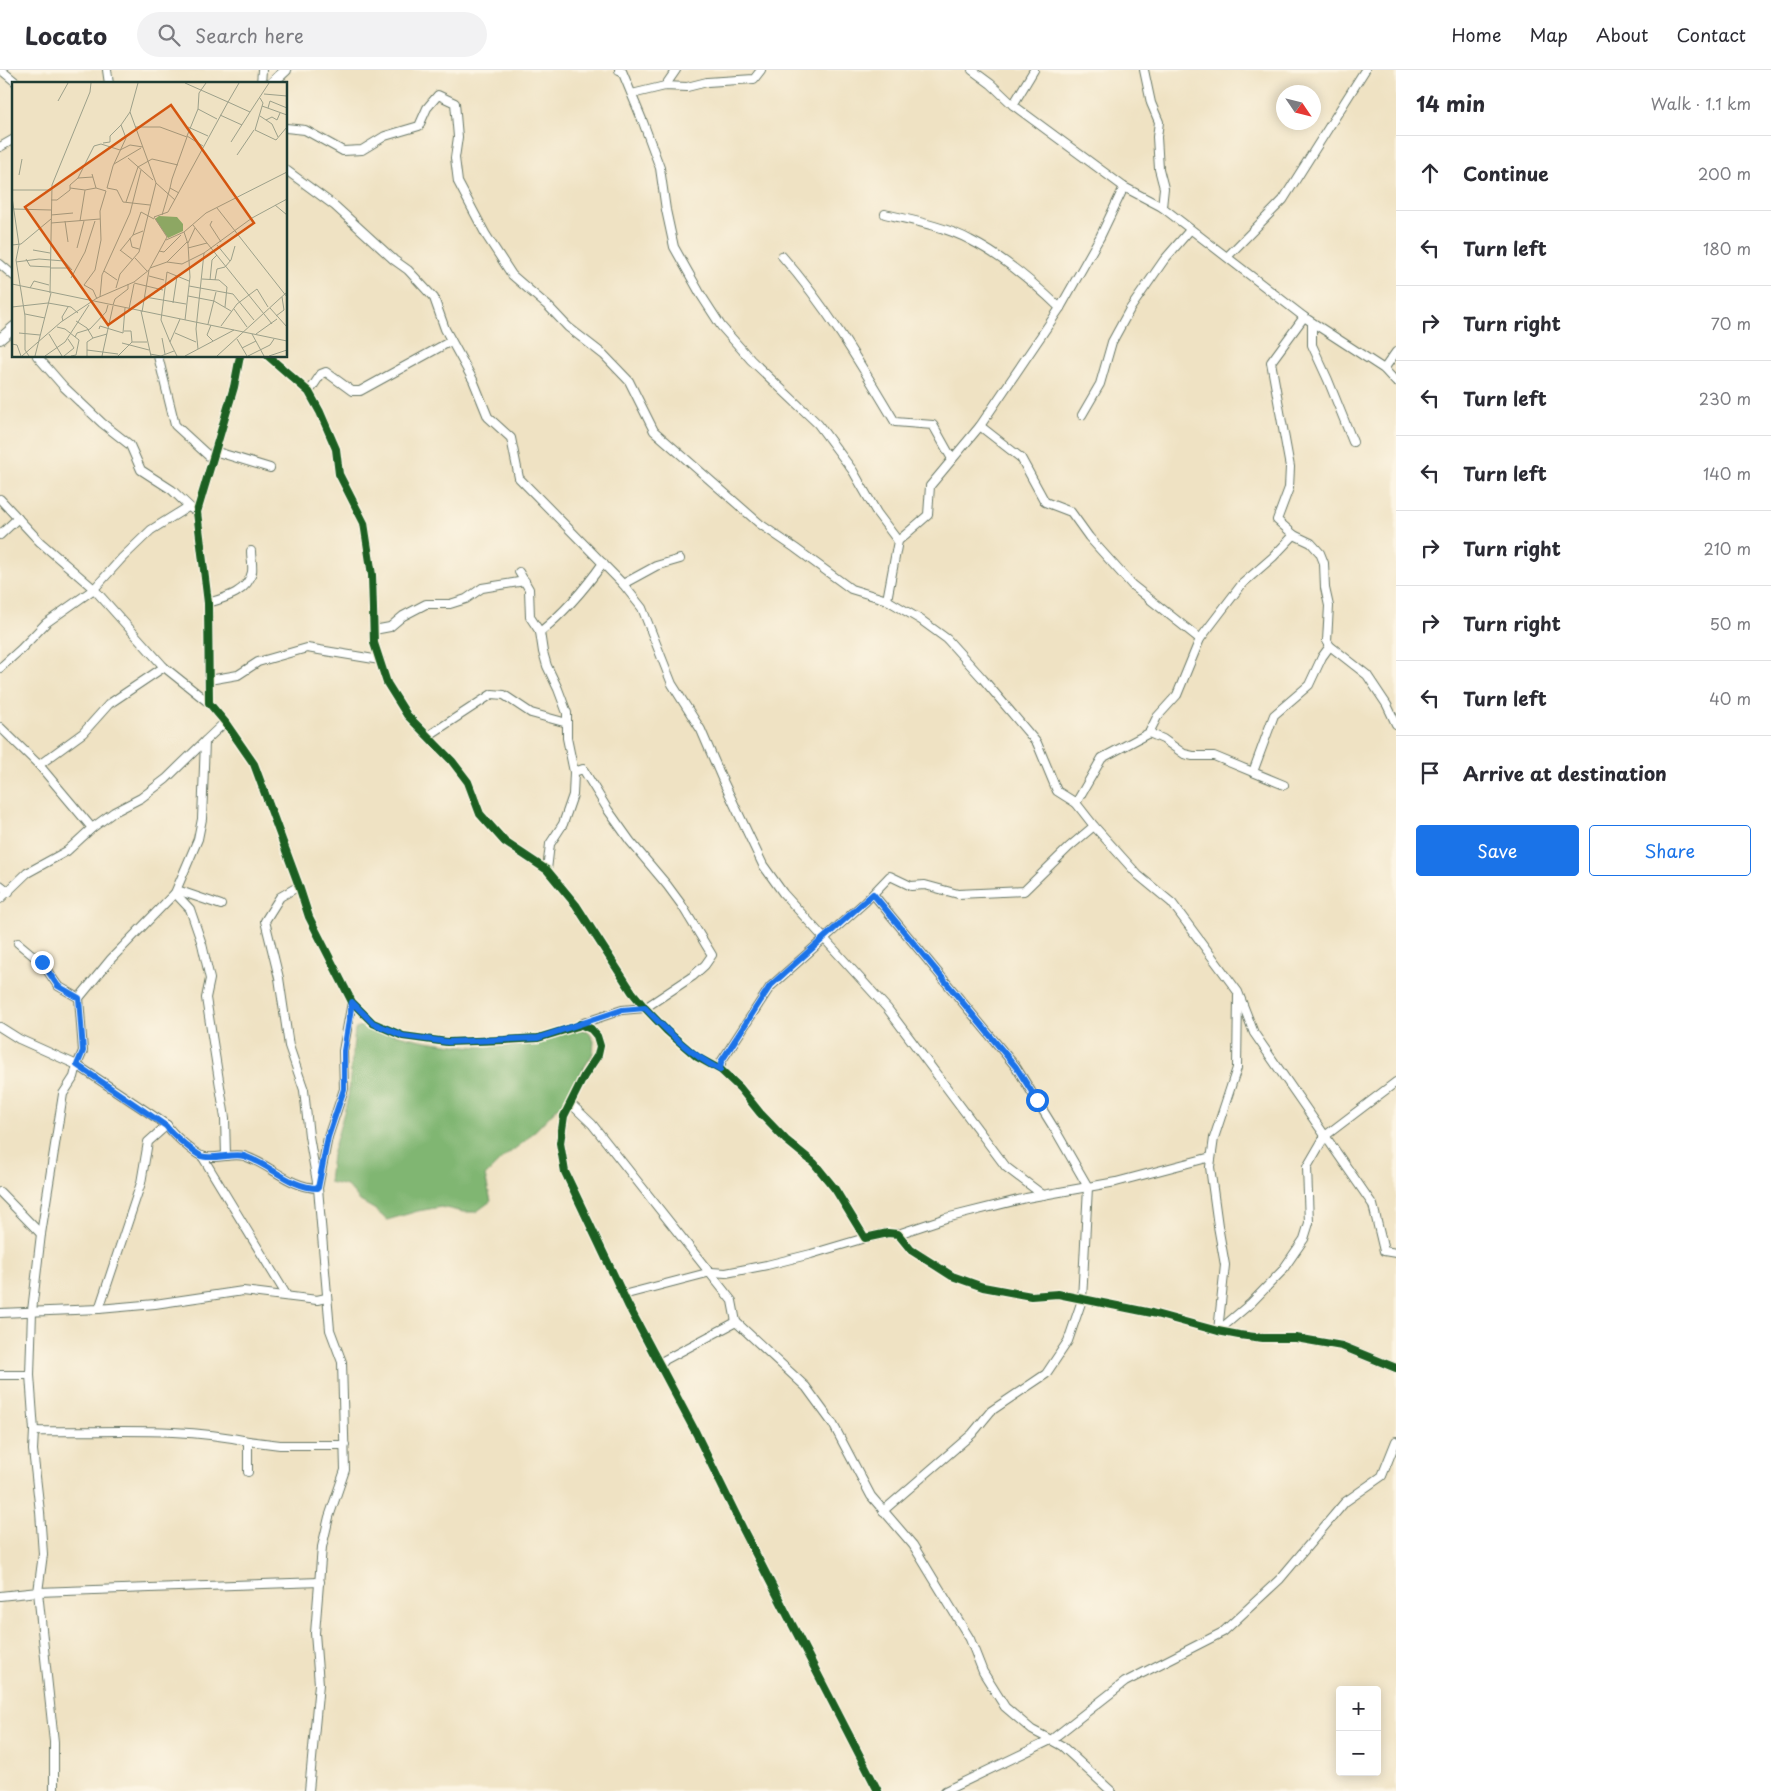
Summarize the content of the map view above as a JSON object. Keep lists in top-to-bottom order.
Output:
{
  "north": "bottom right",
  "page": {
    "header": "Locato",
    "search": "Search here",
    "nav": [
      "Home",
      "Map",
      "About",
      "Contact"
    ],
    "heading": ["14 min", "Walk · 1.1 km"],
    "list": [
      ["Continue", "200 m"],
      ["Turn left", "180 m"],
      ["Turn right", "70 m"],
      ["Turn left", "230 m"],
      ["Turn left", "140 m"],
      ["Turn right", "210 m"],
      ["Turn right", "50 m"],
      ["Turn left", "40 m"],
      "Arrive at destination"
    ],
    "buttons": ["Save", "Share"],
    "map_buttons": ["+", "−"]
  }
}
